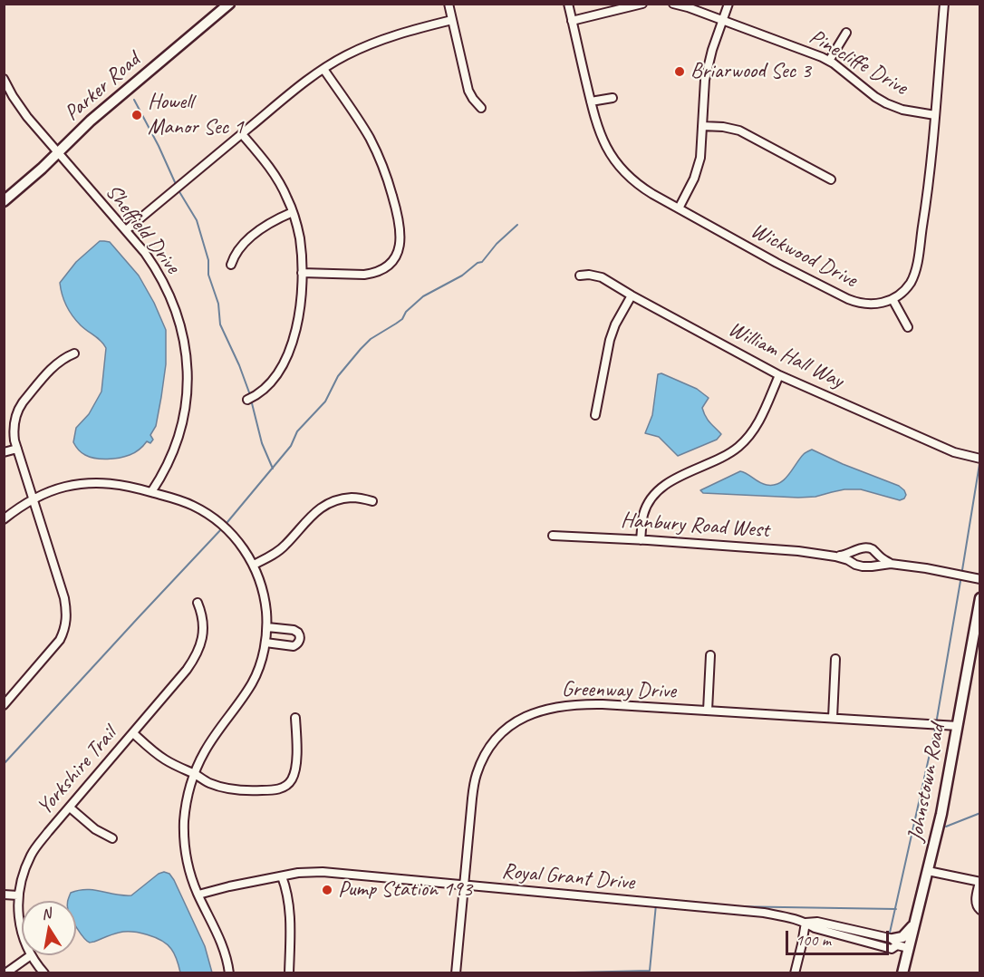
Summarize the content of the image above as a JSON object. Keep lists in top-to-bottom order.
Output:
{
  "streets": {
    "main road": ["Parker Road", "Johnstown Road"],
    "street": [
      "Pinecliffe Drive",
      "Sheffield Drive",
      "Wickwood Drive",
      "William Hall Way",
      "Hanbury Road West",
      "Greenway Drive",
      "Yorkshire Trail",
      "Royal Grant Drive"
    ]
  },
  "crossings": [
    ["Parker Road", "Sheffield Drive"],
    ["Greenway Drive", "Johnstown Road"],
    ["Greenway Drive", "Royal Grant Drive"],
    ["Johnstown Road", "Royal Grant Drive"]
  ],
  "places": ["Briarwood Sec 3", "Howell Manor Sec 1", "Pump Station 193"],
  "scale_bar": "100 m",
  "north": "top"
}
